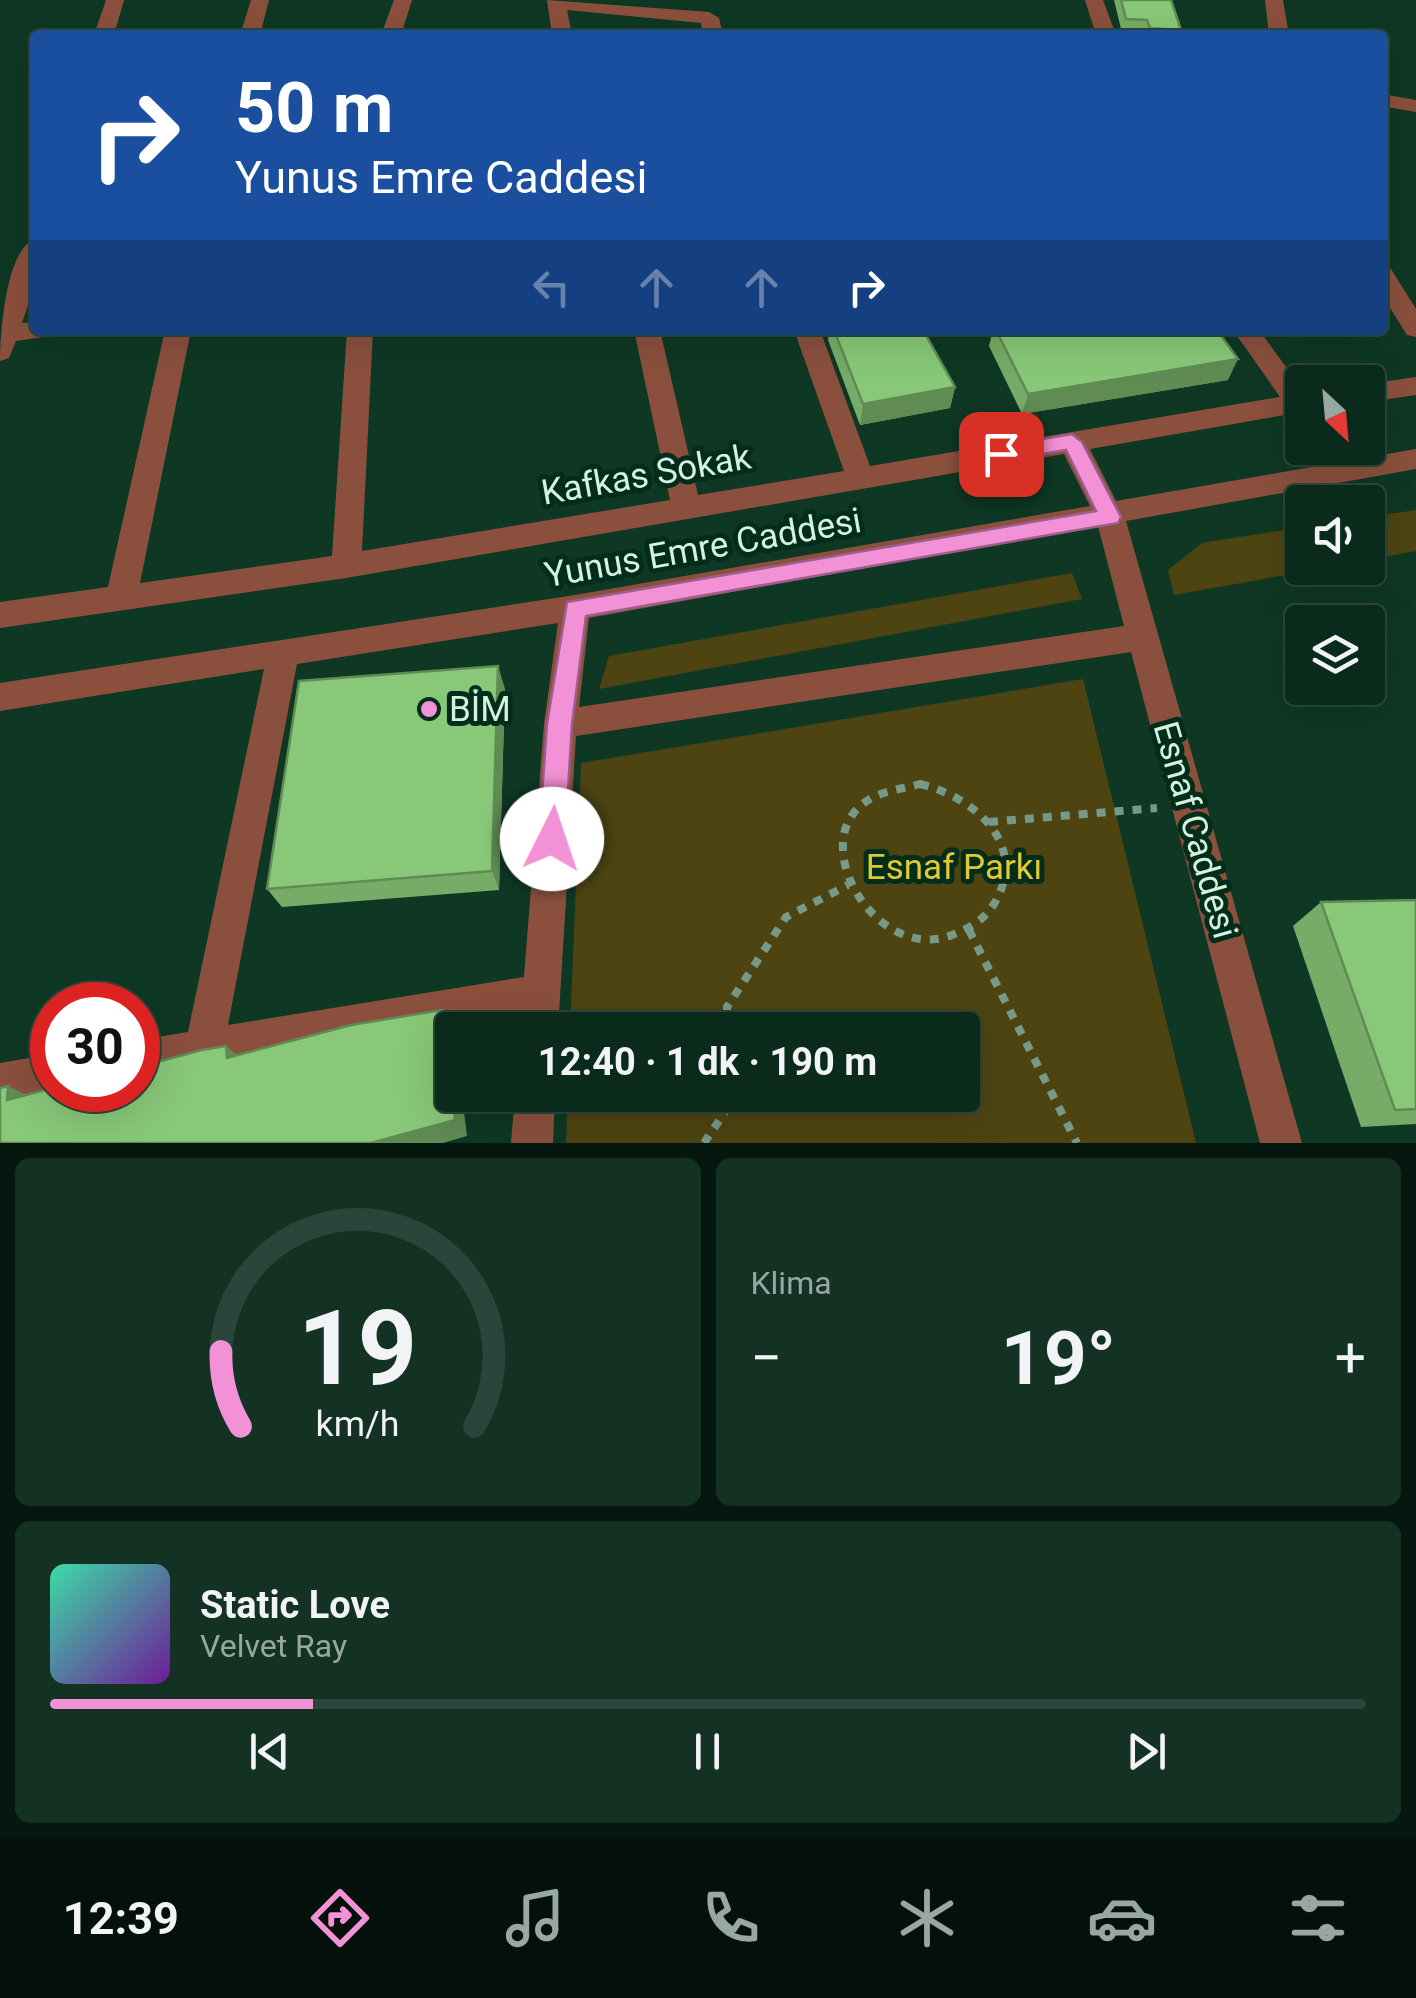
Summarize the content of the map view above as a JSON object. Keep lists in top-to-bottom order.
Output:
{
  "streets": {
    "street": ["Kafkas Sokak", "Yunus Emre Caddesi", "Esnaf Caddesi"]
  },
  "crossings": [
    ["Kafkas Sokak", "Esnaf Caddesi"],
    ["Yunus Emre Caddesi", "Esnaf Caddesi"]
  ],
  "parks": ["Esnaf Parkı"],
  "places": ["BİM"],
  "north": "bottom right",
  "page": {
    "turn": ["50 m", "Yunus Emre Caddesi"],
    "limit": "30",
    "trip": "12:40 · 1 dk · 190 m",
    "tile": "Klima",
    "heat": ["−", "19°", "+"],
    "song": ["Static Love", "Velvet Ray"],
    "tabs": "12:39",
    "gauge": ["19", "km/h"]
  }
}
